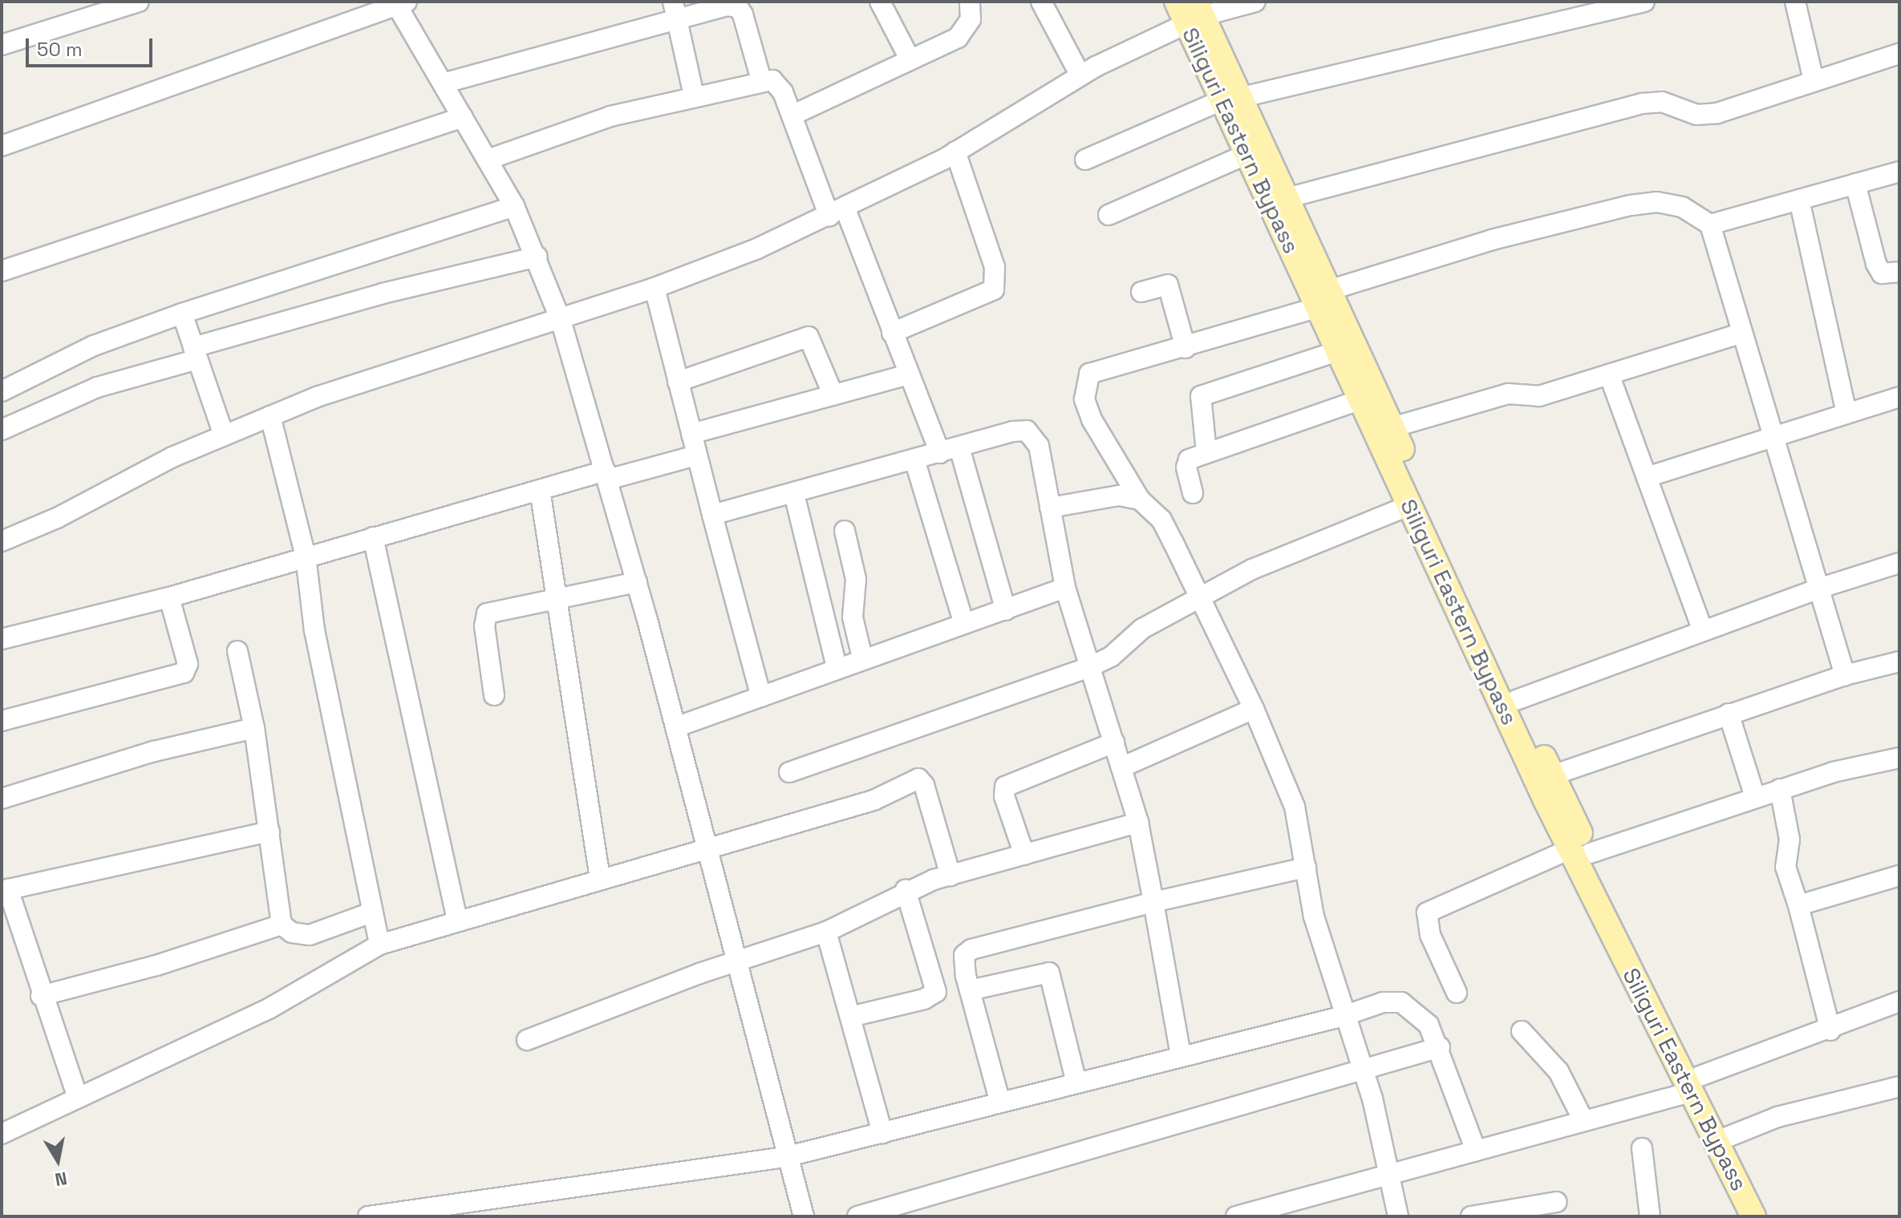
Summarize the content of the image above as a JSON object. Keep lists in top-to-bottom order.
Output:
{
  "streets": {
    "main road": ["Siliguri Eastern Bypass"]
  },
  "scale_bar": "50 m",
  "north": "bottom"
}
